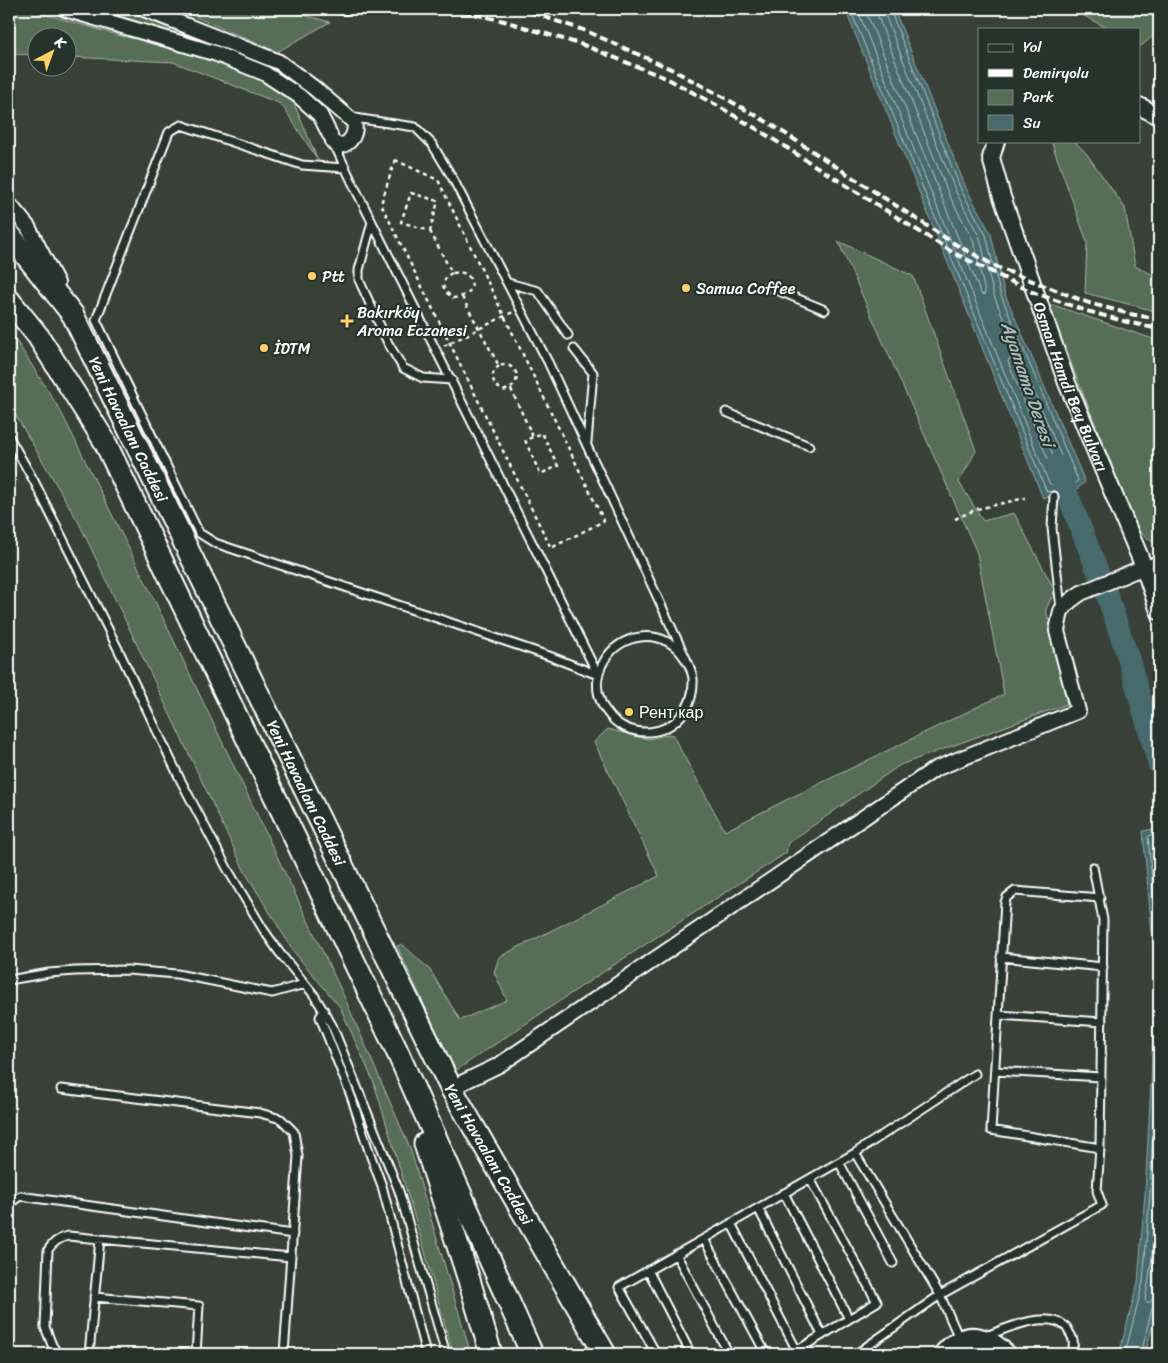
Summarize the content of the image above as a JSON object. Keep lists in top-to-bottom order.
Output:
{
  "streets": {
    "main road": ["Yeni Havaalanı Caddesi"],
    "street": ["Osman Hamdi Bey Bulvarı"]
  },
  "water": ["Ayamama Deresi"],
  "places": {
    "other": [
      "Ptt",
      "Samua Coffee",
      "İDTM",
      "Рент кар"
    ],
    "health": ["Bakırköy Aroma Eczanesi"]
  },
  "legend": [
    "Yol",
    "Demiryolu",
    "Park",
    "Su"
  ],
  "north": "top right"
}
